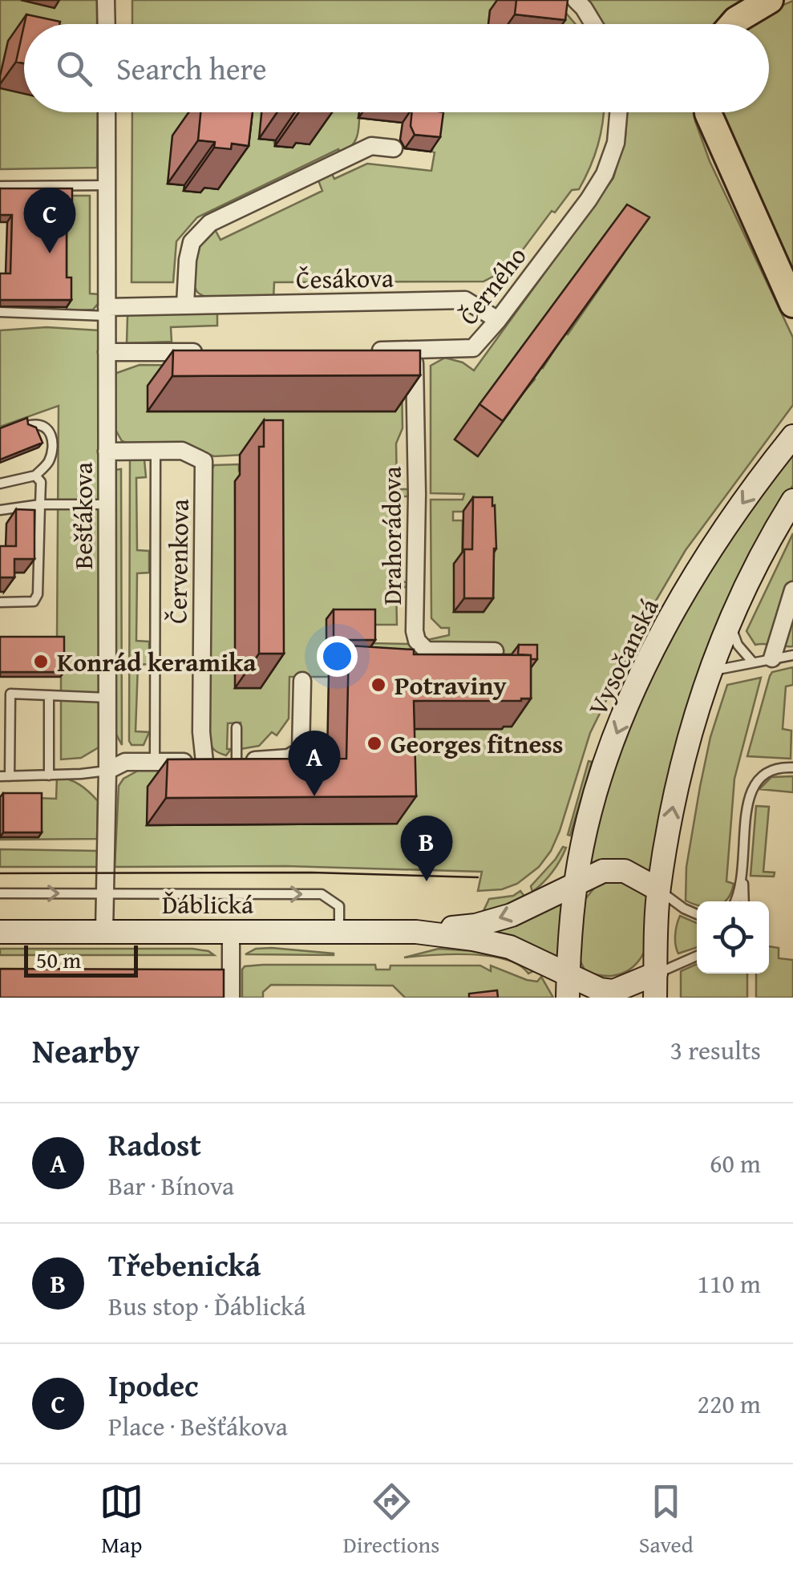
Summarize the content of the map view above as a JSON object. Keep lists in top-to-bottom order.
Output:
{
  "streets": {
    "main road": ["Vysočanská", "Ďáblická"],
    "street": [
      "Česákova",
      "Černého",
      "Bešťákova",
      "Drahorádova",
      "Červenkova"
    ]
  },
  "crossings": [
    ["Česákova", "Černého"],
    ["Česákova", "Bešťákova"],
    ["Černého", "Drahorádova"],
    ["Bešťákova", "Červenkova"],
    ["Bešťákova", "Ďáblická"]
  ],
  "places": ["Konrád keramika", "Potraviny", "Georges fitness"],
  "scale_bar": "50 m",
  "page": {
    "search": "Search here",
    "pins": ["C", "A", "B"],
    "scale": "50 m",
    "heading": ["Nearby", "3 results"],
    "list": [
      {
        "mark": "A",
        "name": "Radost",
        "note": "Bar · Bínova",
        "value": "60 m"
      },
      {
        "mark": "B",
        "name": "Třebenická",
        "note": "Bus stop · Ďáblická",
        "value": "110 m"
      },
      {
        "mark": "C",
        "name": "Ipodec",
        "note": "Place · Bešťákova",
        "value": "220 m"
      }
    ],
    "nav": ["Map", "Directions", "Saved"]
  }
}
